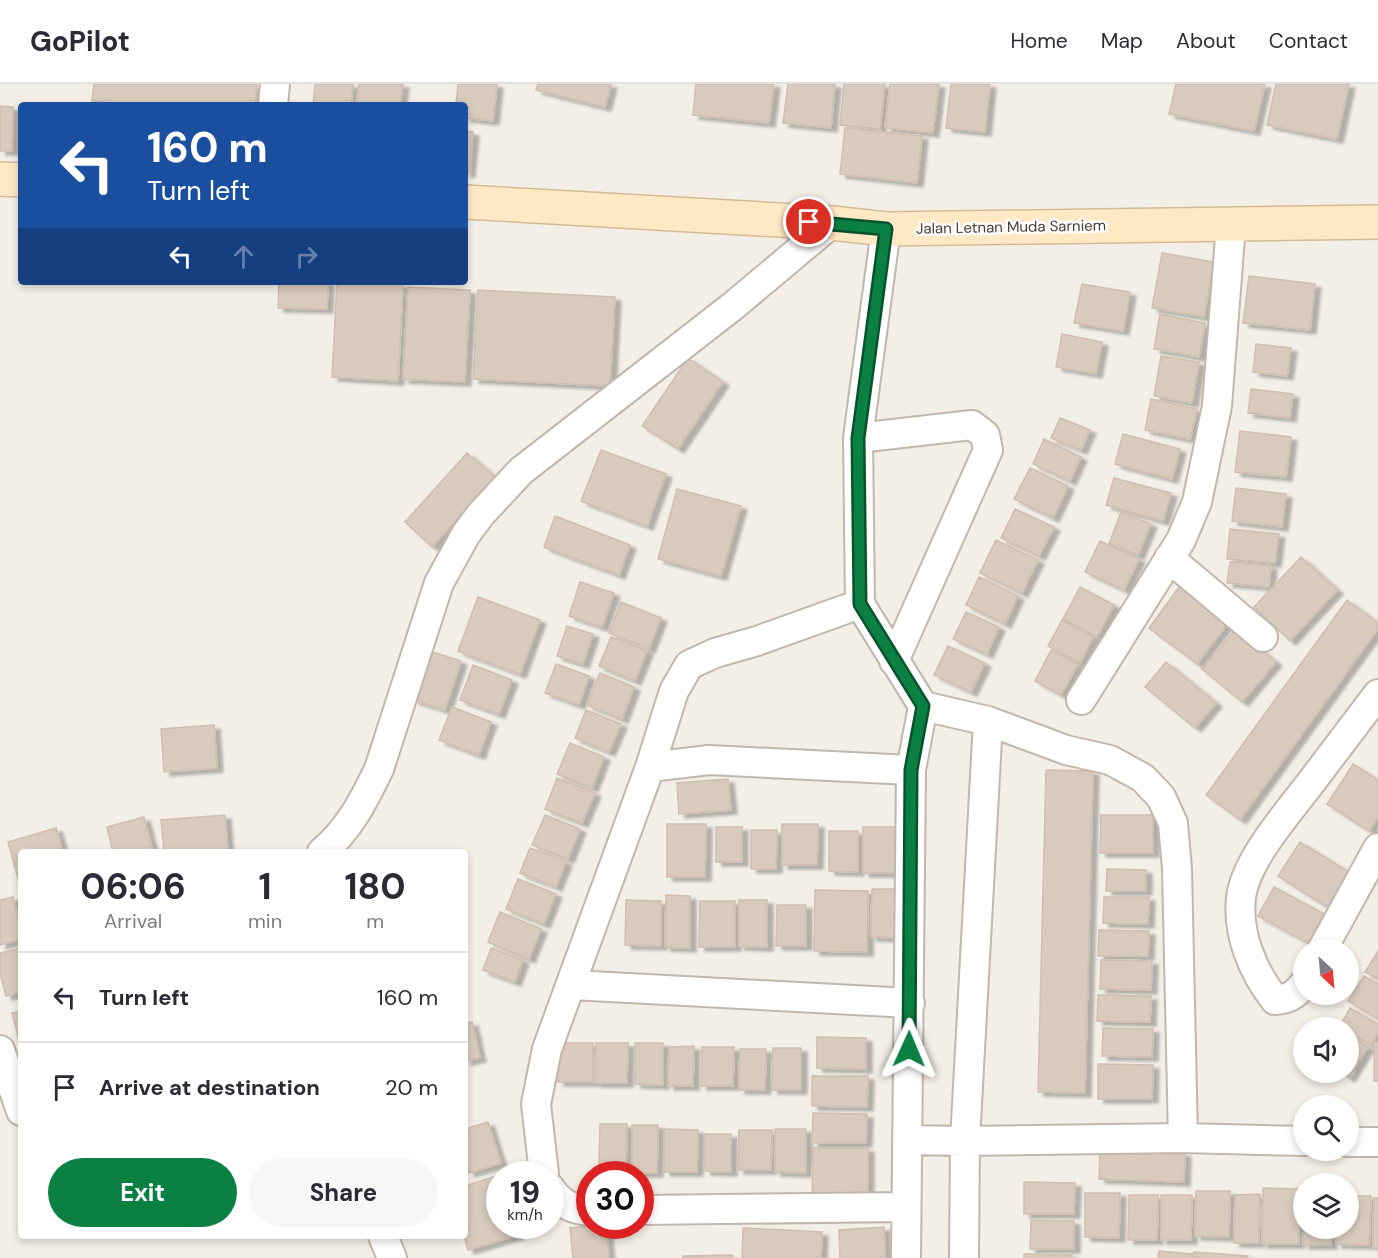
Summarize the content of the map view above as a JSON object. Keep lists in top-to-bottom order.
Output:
{
  "streets": {
    "main road": ["Jalan Letnan Muda Sarniem"]
  },
  "north": "bottom right",
  "page": {
    "header": "GoPilot",
    "nav": [
      "Home",
      "Map",
      "About",
      "Contact"
    ],
    "turn": ["160 m", "Turn left"],
    "eta": [
      "06:06",
      "Arrival",
      "1",
      "min",
      "180",
      "m"
    ],
    "list": [
      {
        "name": "Turn left",
        "value": "160 m"
      },
      {
        "name": "Arrive at destination",
        "value": "20 m"
      }
    ],
    "buttons": ["Exit", "Share"],
    "speed": "19 km/h",
    "limit": "30"
  }
}
